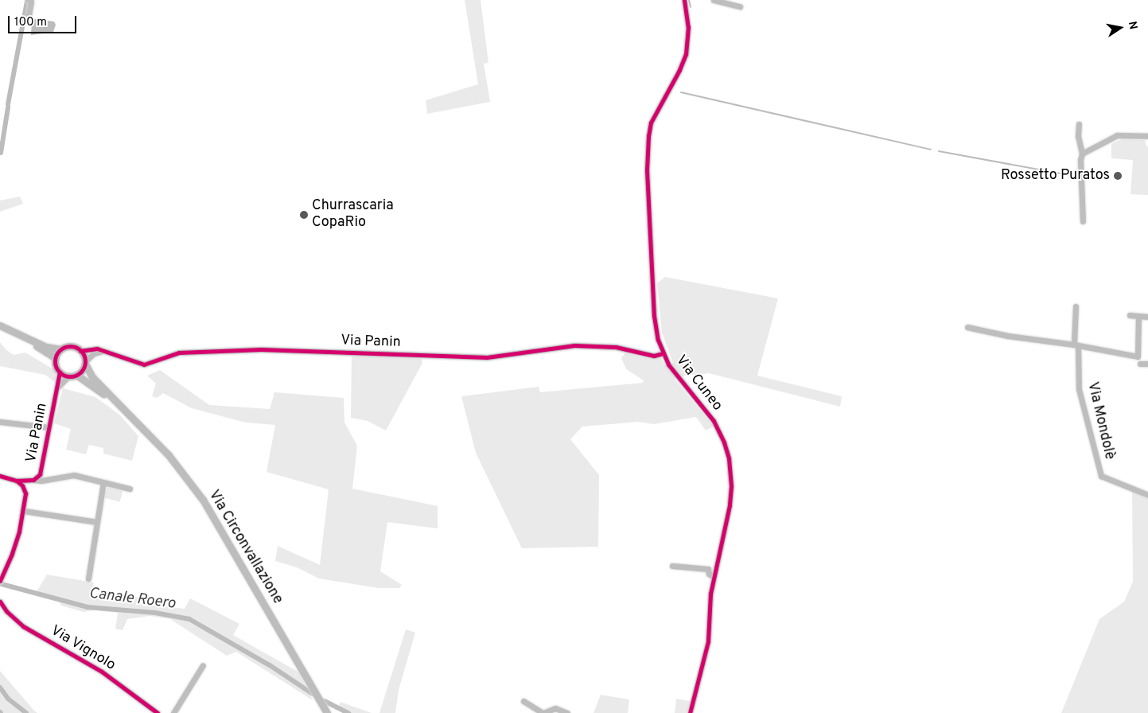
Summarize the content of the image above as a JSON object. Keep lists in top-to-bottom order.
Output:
{
  "streets": {
    "main road": ["Via Circonvallazione"],
    "street": [
      "Via Panin",
      "Via Cuneo",
      "Via Mondolè",
      "Via Vignolo"
    ]
  },
  "crossings": [
    ["Via Panin", "Via Cuneo"],
    ["Via Panin", "Via Circonvallazione"]
  ],
  "water": ["Canale Roero"],
  "places": ["Rossetto Puratos", "Churrascaria CopaRio"],
  "scale_bar": "100 m",
  "north": "right"
}
